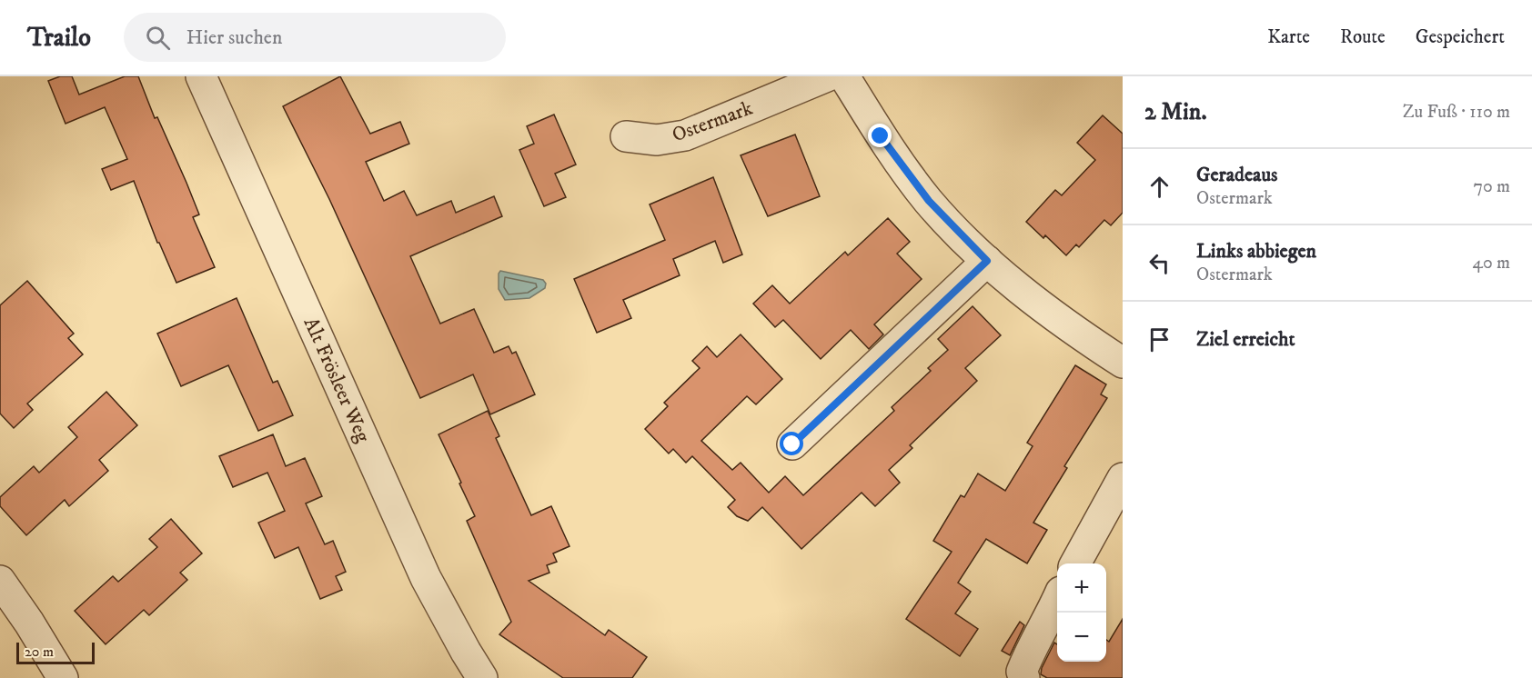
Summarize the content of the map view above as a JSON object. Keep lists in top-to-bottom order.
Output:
{
  "streets": {
    "street": ["Ostermark", "Alt Frösleer Weg"]
  },
  "scale_bar": "20 m",
  "page": {
    "header": "Trailo",
    "search": "Hier suchen",
    "nav": ["Karte", "Route", "Gespeichert"],
    "heading": ["2 Min.", "Zu Fuß · 110 m"],
    "list": [
      ["Geradeaus", "Ostermark", "70 m"],
      ["Links abbiegen", "Ostermark", "40 m"],
      "Ziel erreicht"
    ],
    "map_buttons": ["+", "−"],
    "scale": "20 m"
  }
}
